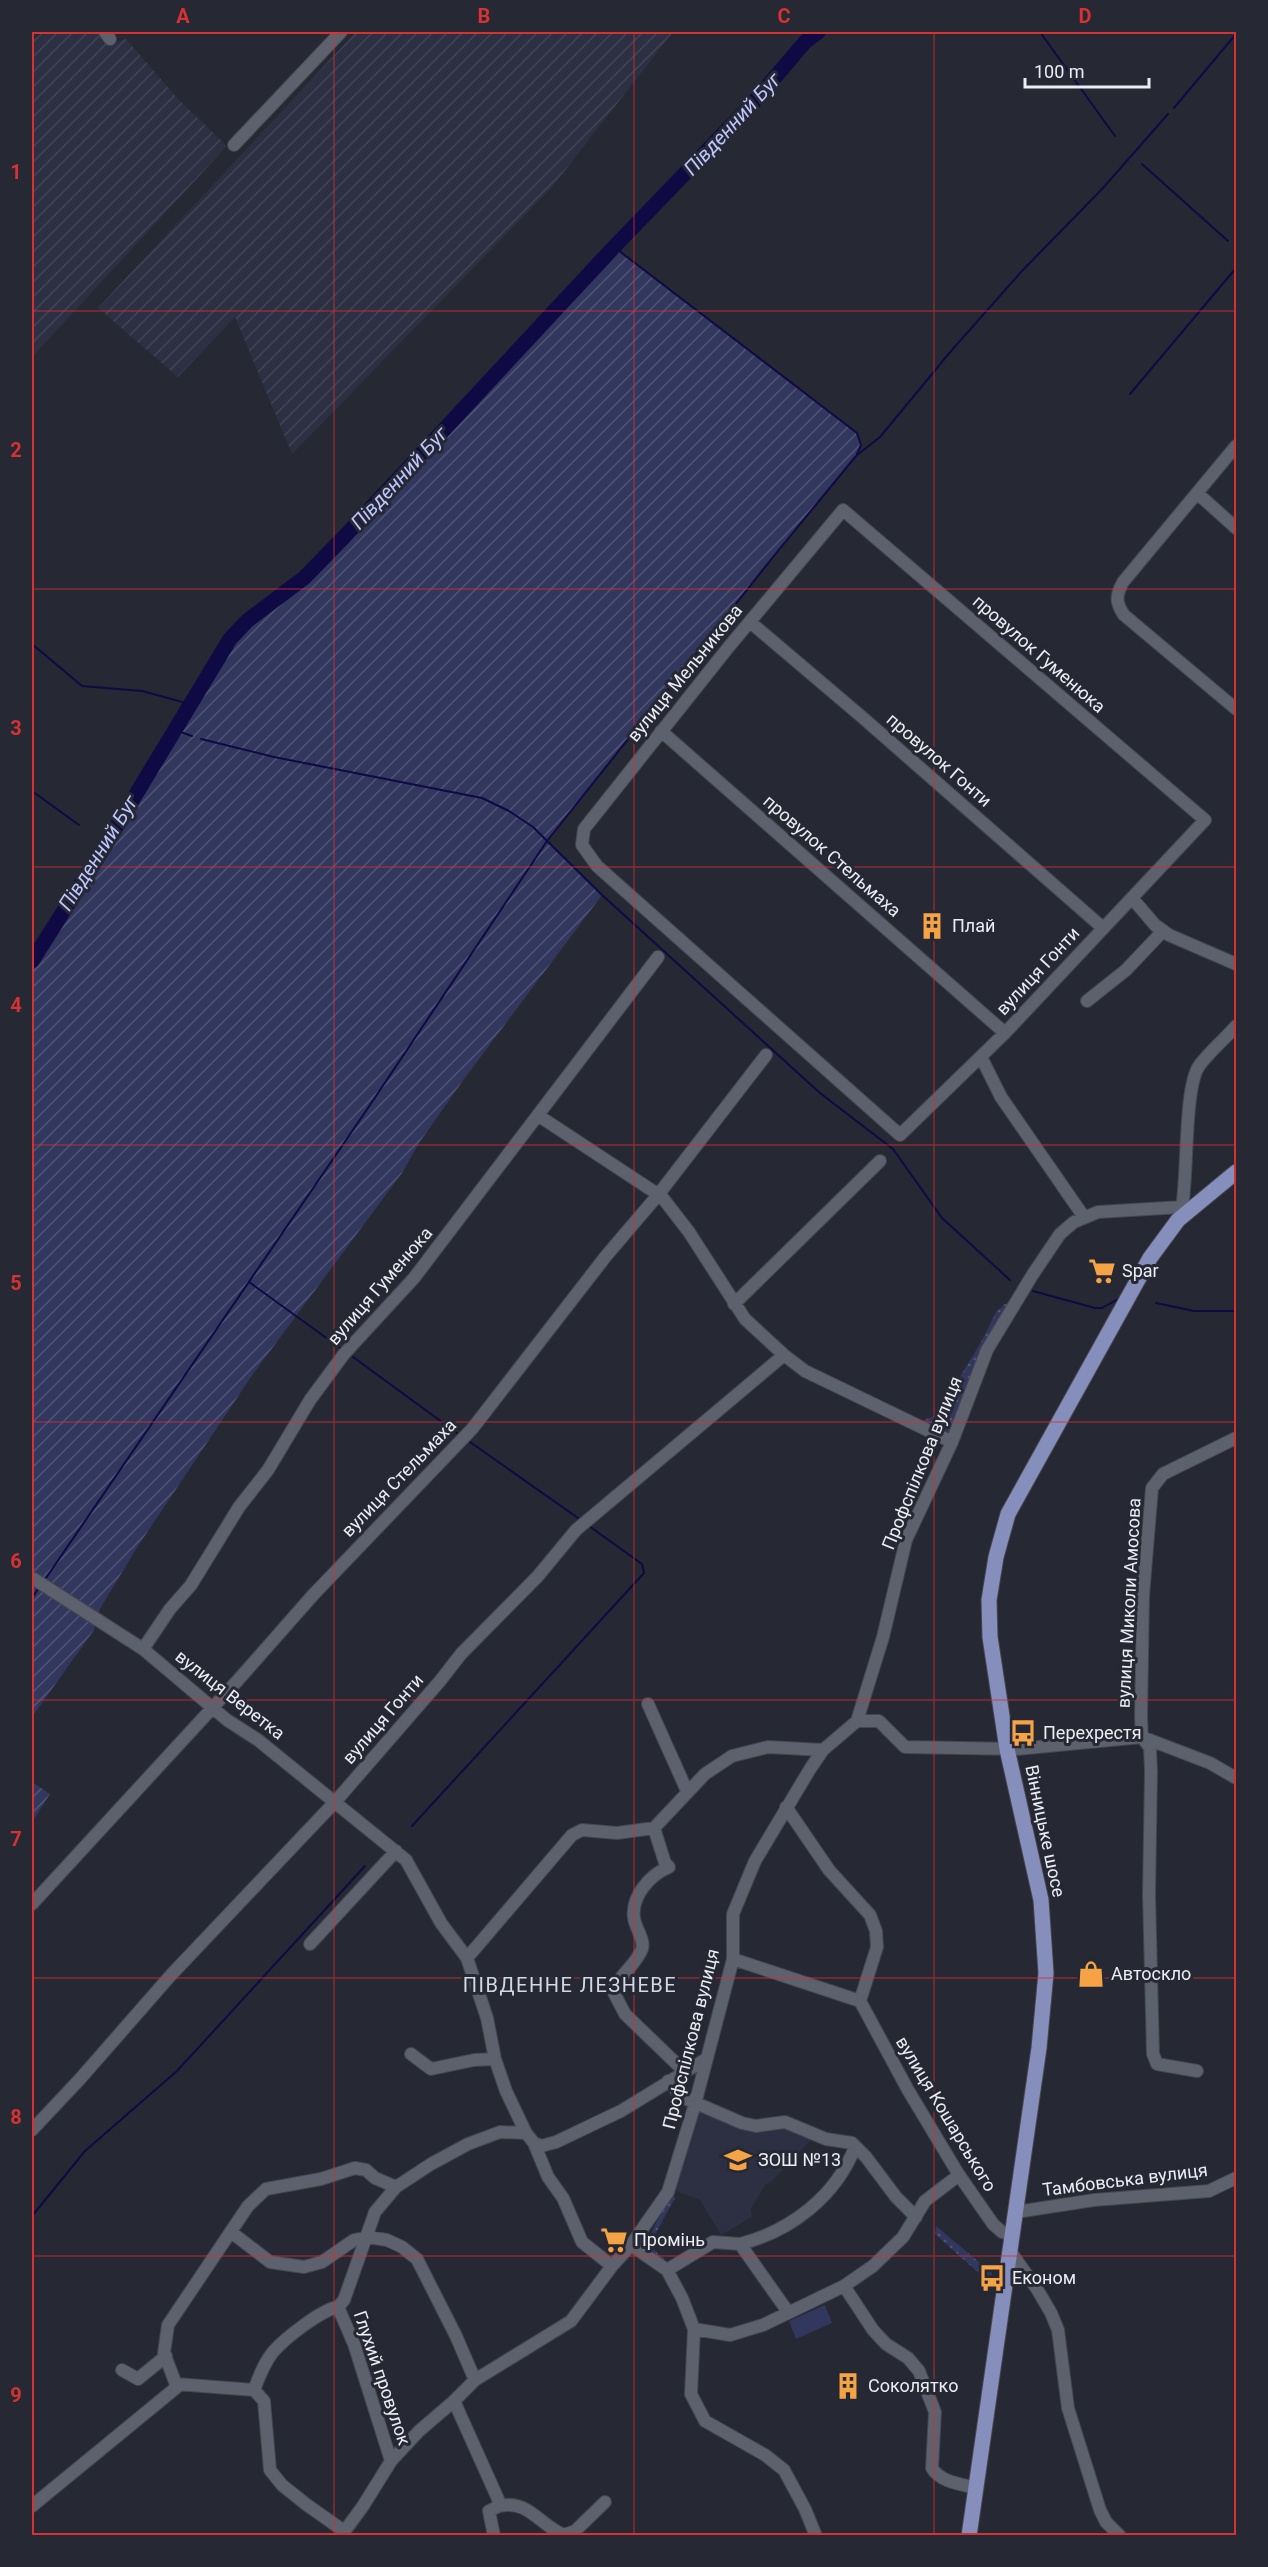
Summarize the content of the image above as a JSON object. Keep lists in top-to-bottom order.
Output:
{
  "streets": {
    "main road": ["Вінницьке шосе"],
    "street": [
      "провулок Гуменюка",
      "вулиця Мельникова",
      "провулок Гонти",
      "провулок Стельмаха",
      "вулиця Гонти",
      "вулиця Гуменюка",
      "Профспілкова вулиця",
      "вулиця Стельмаха",
      "вулиця Миколи Амосова",
      "вулиця Веретка",
      "вулиця Кошарського",
      "Тамбовська вулиця",
      "Глухий провулок"
    ]
  },
  "crossings": [
    ["провулок Гуменюка", "вулиця Мельникова"],
    ["провулок Гуменюка", "вулиця Гонти"],
    ["вулиця Мельникова", "провулок Гонти"],
    ["вулиця Мельникова", "провулок Стельмаха"],
    ["вулиця Мельникова", "вулиця Гонти"],
    ["провулок Гонти", "вулиця Гонти"],
    ["провулок Стельмаха", "вулиця Гонти"],
    ["вулиця Гонти", "вулиця Веретка"],
    ["вулиця Гуменюка", "вулиця Веретка"],
    ["Профспілкова вулиця", "вулиця Веретка"],
    ["Профспілкова вулиця", "Вінницьке шосе"],
    ["Профспілкова вулиця", "Глухий провулок"],
    ["вулиця Стельмаха", "вулиця Веретка"],
    ["вулиця Веретка", "Глухий провулок"],
    ["Вінницьке шосе", "вулиця Кошарського"],
    ["Вінницьке шосе", "Тамбовська вулиця"]
  ],
  "districts": ["ПІВДЕННЕ ЛЕЗНЕВЕ"],
  "water": ["Південний Буг"],
  "places": {
    "building": ["Плай", "Соколятко"],
    "supermarket": ["Spar", "Промінь"],
    "bus stop": ["Перехрестя", "Економ"],
    "shop": ["Автоскло"],
    "school or university": ["ЗОШ №13"]
  },
  "scale_bar": "100 m",
  "grid": {
    "columns": [
      "A",
      "B",
      "C",
      "D"
    ],
    "rows": [
      "1",
      "2",
      "3",
      "4",
      "5",
      "6",
      "7",
      "8",
      "9"
    ]
  }
}
